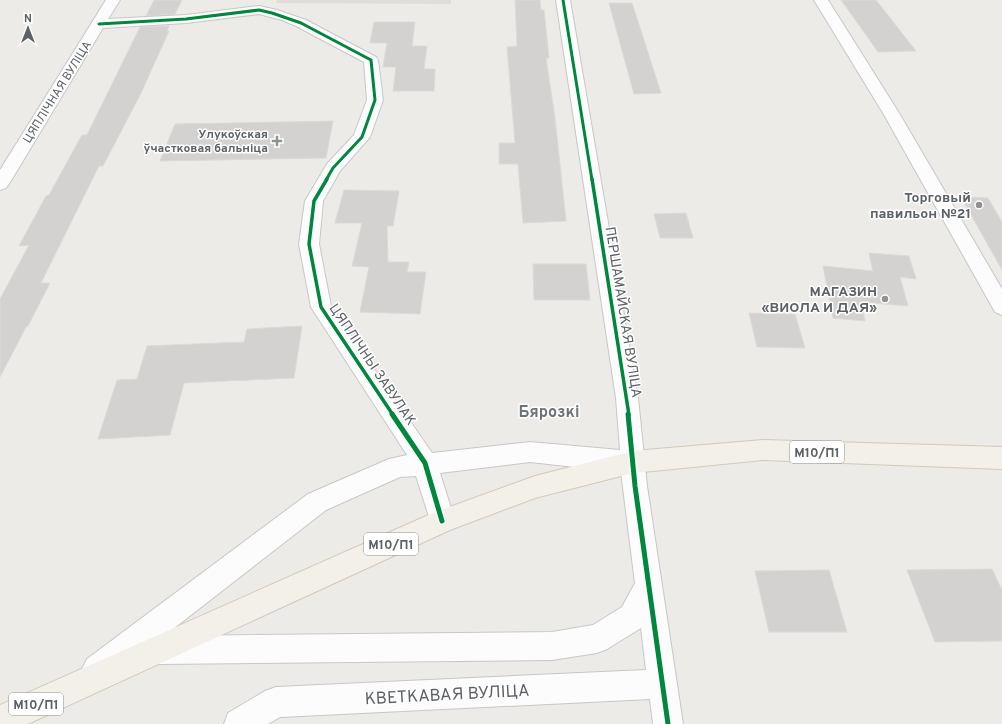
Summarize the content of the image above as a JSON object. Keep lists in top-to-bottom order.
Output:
{
  "streets": {
    "main road": ["М10/П1"],
    "street": [
      "ЦЯПЛІЧНАЯ ВУЛІЦА",
      "ПЕРШАМАЙСКАЯ ВУЛІЦА",
      "ЦЯПЛІЧНЫ ЗАВУЛАК",
      "КВЕТКАВАЯ ВУЛІЦА"
    ]
  },
  "crossings": [
    ["ЦЯПЛІЧНАЯ ВУЛІЦА", "ЦЯПЛІЧНЫ ЗАВУЛАК"],
    ["ПЕРШАМАЙСКАЯ ВУЛІЦА", "М10/П1"],
    ["ПЕРШАМАЙСКАЯ ВУЛІЦА", "КВЕТКАВАЯ ВУЛІЦА"],
    ["ЦЯПЛІЧНЫ ЗАВУЛАК", "М10/П1"]
  ],
  "districts": ["Бярозкі"],
  "places": {
    "health": ["Улукоўская ўчастковая бальніца"],
    "other": ["Торговый павильон №21", "МАГАЗИН «ВИОЛА И ДАЯ»"]
  },
  "north": "top"
}
